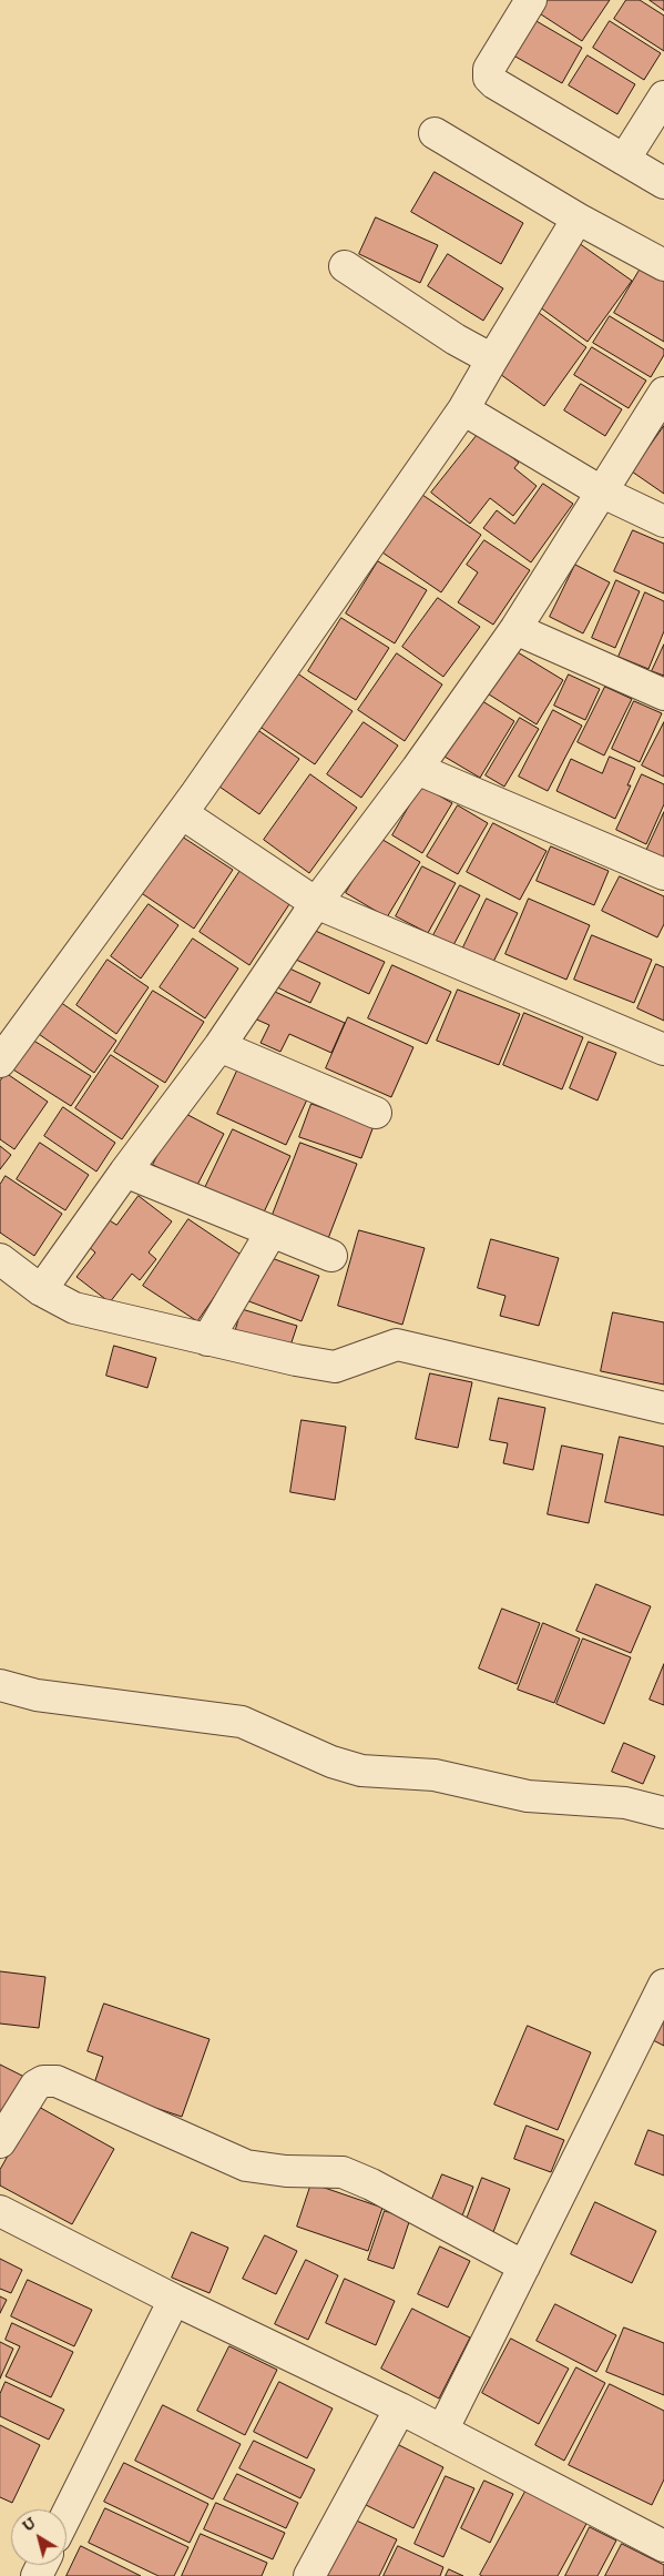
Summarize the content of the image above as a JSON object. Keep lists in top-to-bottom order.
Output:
{
  "north": "top left"
}
